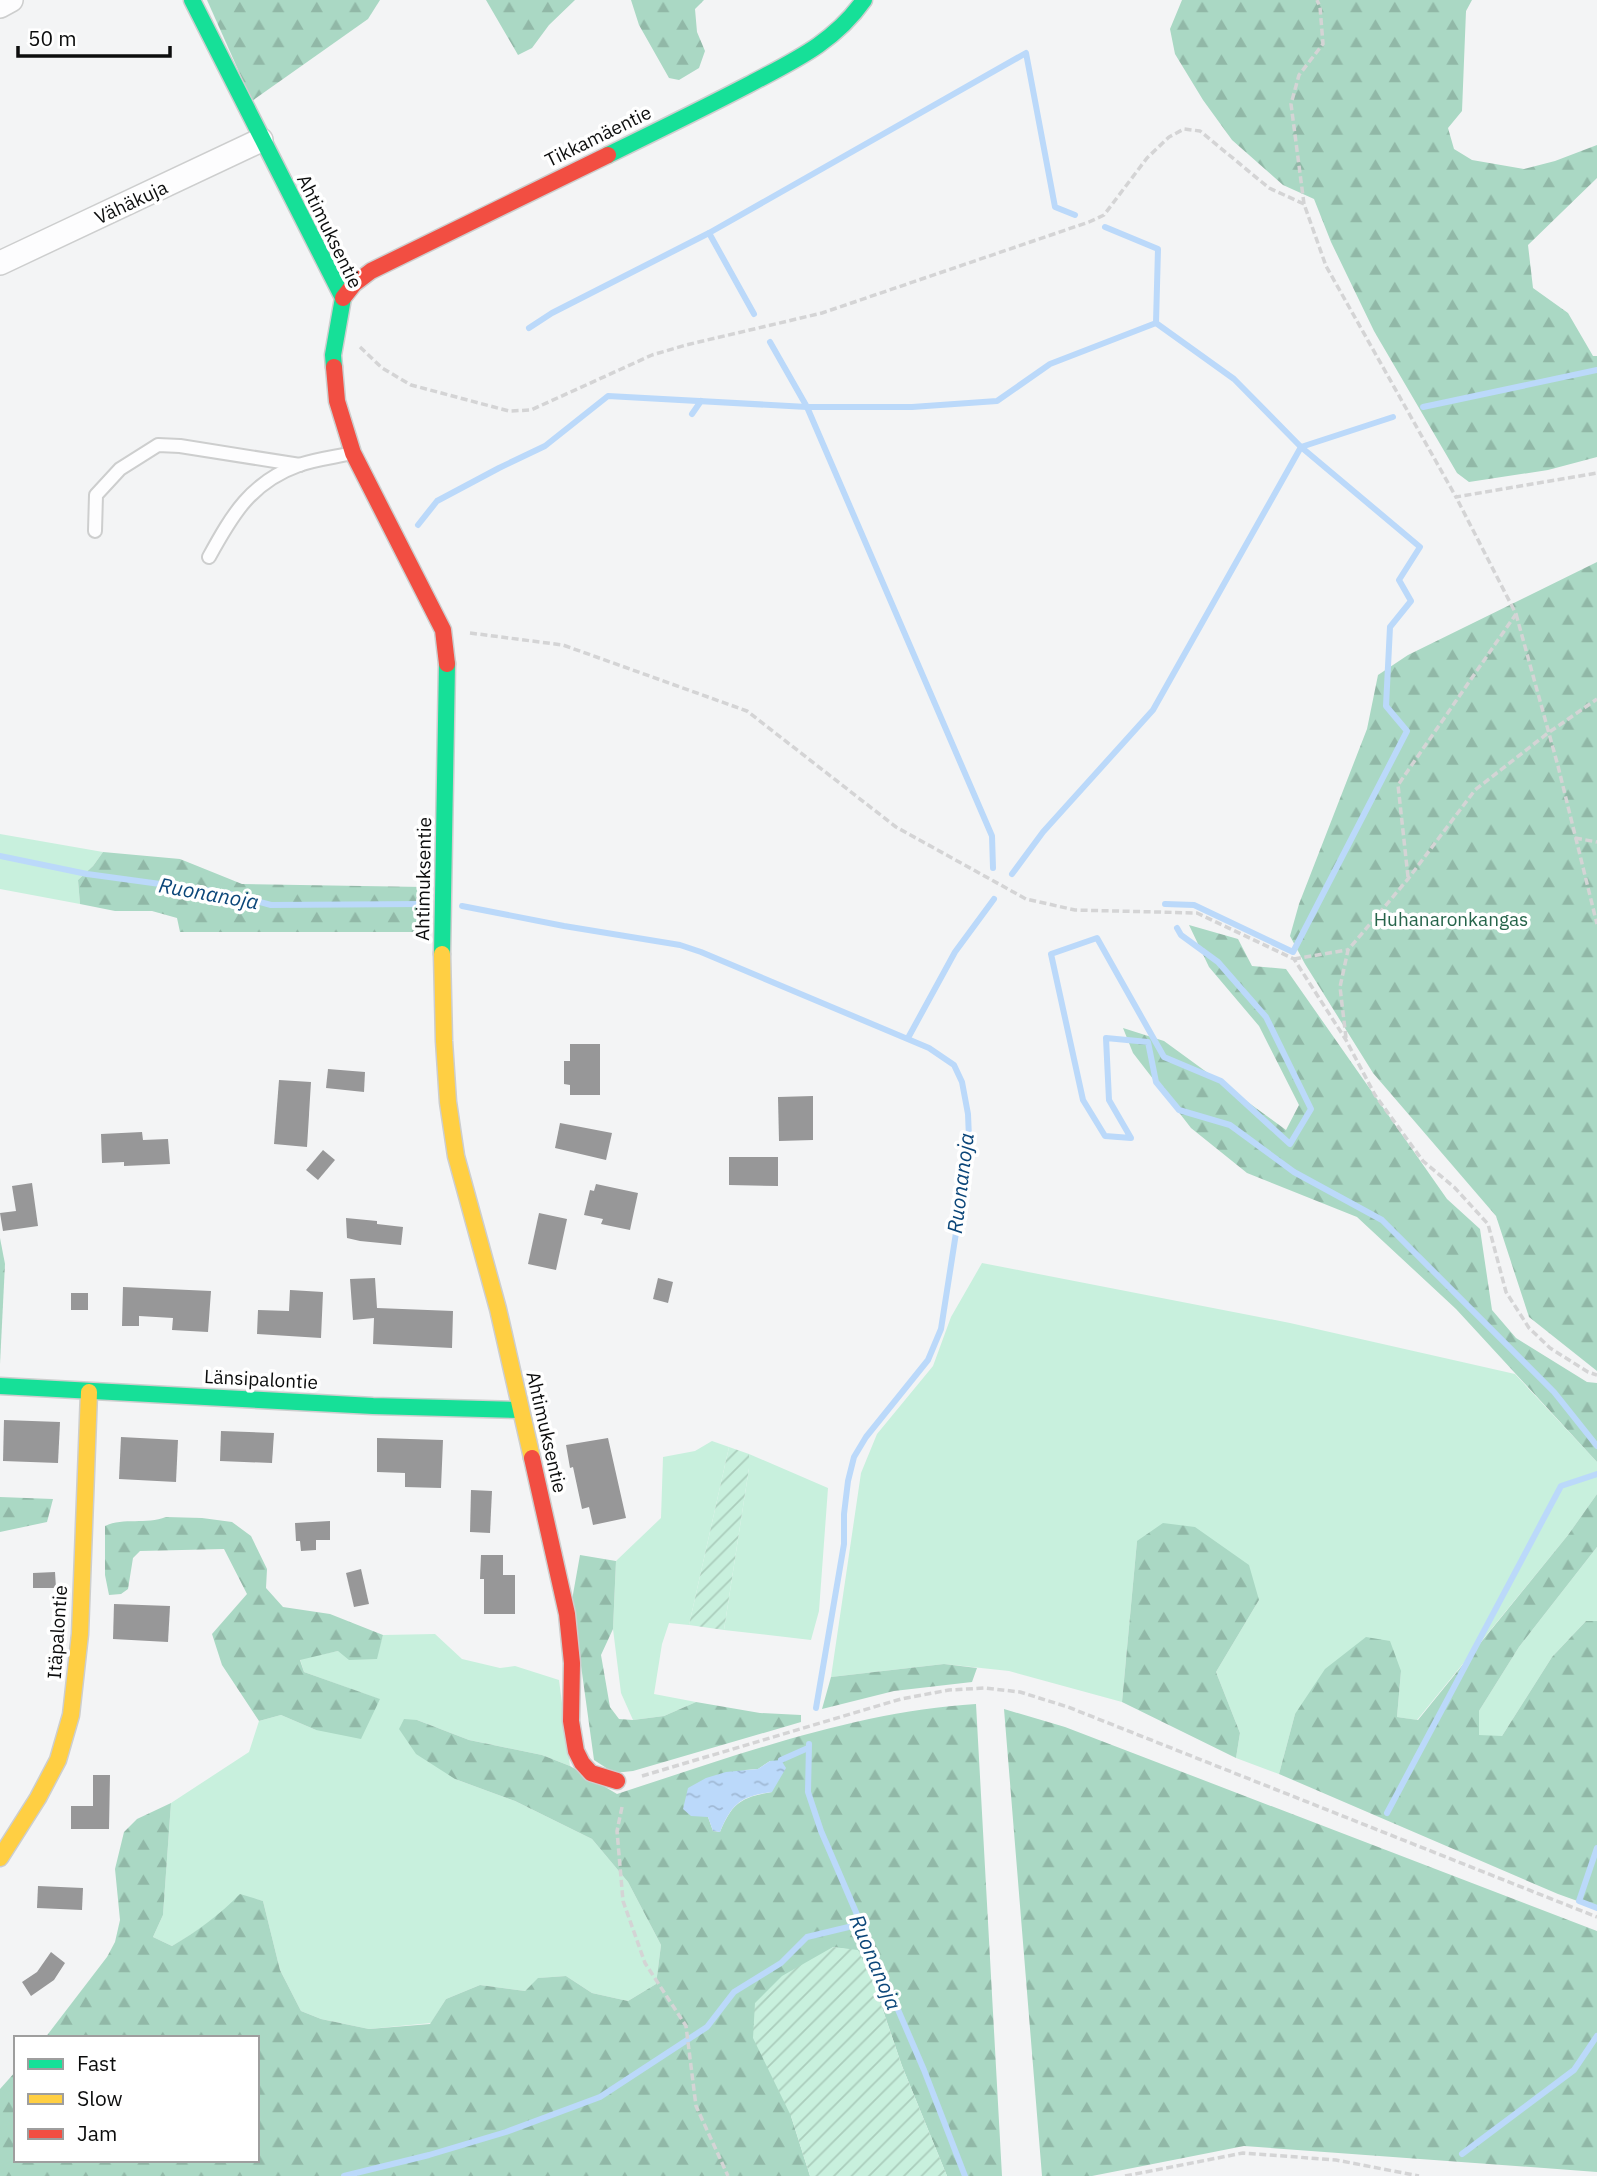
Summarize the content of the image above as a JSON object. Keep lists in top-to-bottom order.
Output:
{
  "streets": {
    "street": [
      "Tikkamäentie",
      "Vähäkuja",
      "Ahtimuksentie",
      "Länsipalontie",
      "Itäpalontie"
    ]
  },
  "crossings": [
    ["Tikkamäentie", "Ahtimuksentie"],
    ["Vähäkuja", "Ahtimuksentie"],
    ["Ahtimuksentie", "Länsipalontie"],
    ["Länsipalontie", "Itäpalontie"]
  ],
  "water": ["Ruonanoja"],
  "parks": ["Huhanaronkangas"],
  "legend": ["Fast", "Slow", "Jam"],
  "scale_bar": "50 m"
}
